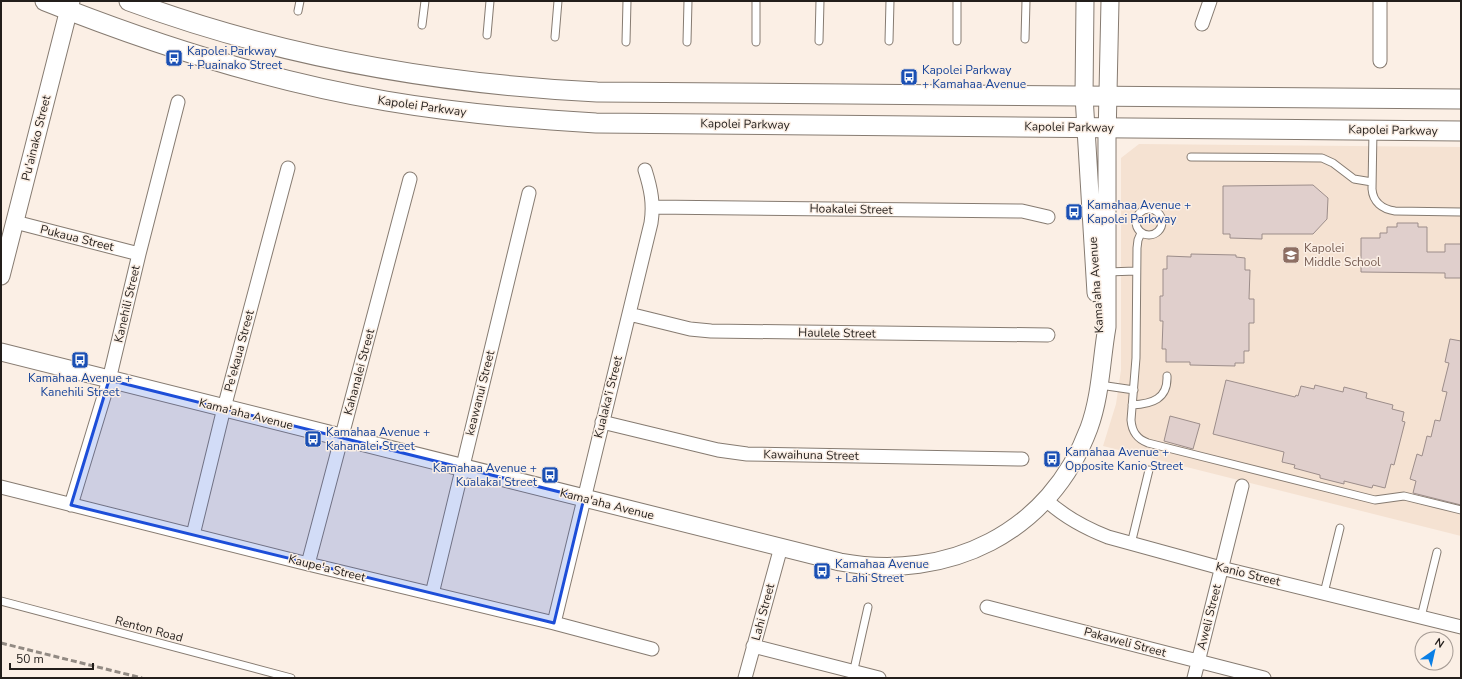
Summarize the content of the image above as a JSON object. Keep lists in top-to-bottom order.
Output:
{
  "streets": {
    "main road": ["Kapolei Parkway"],
    "street": [
      "Pu'ainako Street",
      "Hoakalei Street",
      "Pukaua Street",
      "Kama'aha Avenue",
      "Kanehili Street",
      "Haulele Street",
      "Pe'ekaua Street",
      "Kahanalei Street",
      "keawanui Street",
      "Kualaka'i Street",
      "Kawaihuna Street",
      "Kaupe'a Street",
      "Kanio Street",
      "Lahi Street",
      "Aweli Street",
      "Pakaweli Street"
    ],
    "lane": ["Renton Road"]
  },
  "crossings": [
    ["Kapolei Parkway", "Pu'ainako Street"],
    ["Kapolei Parkway", "Kama'aha Avenue"],
    ["Pu'ainako Street", "Pukaua Street"],
    ["Hoakalei Street", "Kualaka'i Street"],
    ["Pukaua Street", "Kanehili Street"],
    ["Kama'aha Avenue", "Kanehili Street"],
    ["Kama'aha Avenue", "Pe'ekaua Street"],
    ["Kama'aha Avenue", "Kahanalei Street"],
    ["Kama'aha Avenue", "keawanui Street"],
    ["Kama'aha Avenue", "Kualaka'i Street"],
    ["Kama'aha Avenue", "Kanio Street"],
    ["Kama'aha Avenue", "Lahi Street"],
    ["Kanehili Street", "Kaupe'a Street"],
    ["Haulele Street", "Kualaka'i Street"],
    ["Pe'ekaua Street", "Kaupe'a Street"],
    ["Kahanalei Street", "Kaupe'a Street"],
    ["keawanui Street", "Kaupe'a Street"],
    ["Kualaka'i Street", "Kawaihuna Street"],
    ["Kualaka'i Street", "Kaupe'a Street"],
    ["Kanio Street", "Aweli Street"],
    ["Aweli Street", "Pakaweli Street"]
  ],
  "places": {
    "bus stop": [
      "Kapolei Parkway + Puainako Street",
      "Kapolei Parkway + Kamahaa Avenue",
      "Kamahaa Avenue + Kapolei Parkway",
      "Kamahaa Avenue + Kanehili Street",
      "Kamahaa Avenue + Kahanalei Street",
      "Kamahaa Avenue + Opposite Kanio Street",
      "Kamahaa Avenue + Kualakai Street",
      "Kamahaa Avenue + Lahi Street"
    ],
    "school or university": ["Kapolei Middle School"]
  },
  "scale_bar": "50 m",
  "north": "top right"
}
